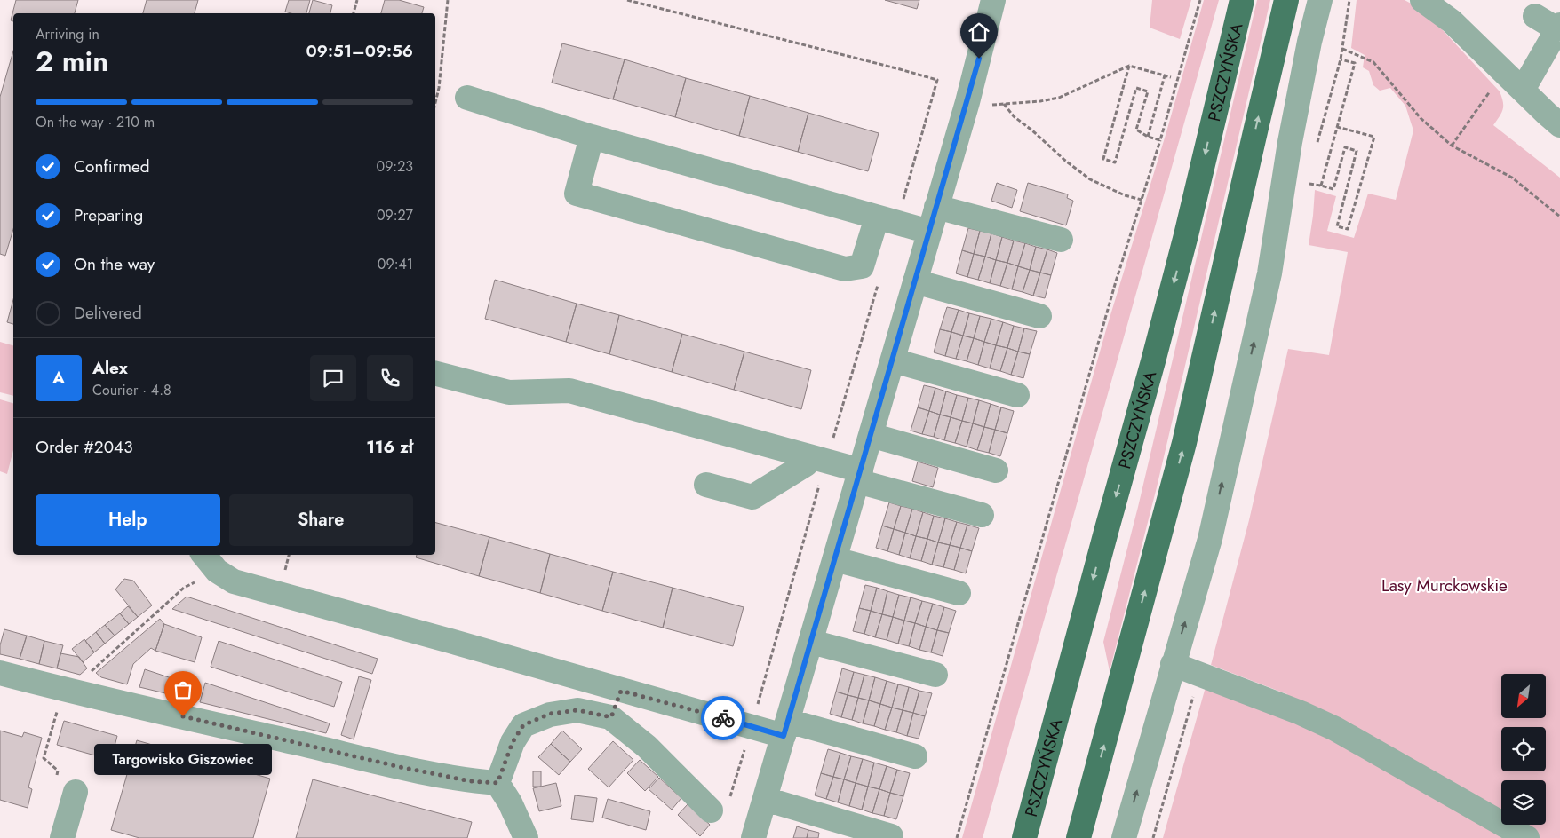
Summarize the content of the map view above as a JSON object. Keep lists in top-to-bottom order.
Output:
{
  "streets": {
    "main road": ["PSZCZYŃSKA"]
  },
  "parks": ["Lasy Murckowskie"],
  "places": ["Targowisko Giszowiec"],
  "north": "bottom left",
  "page": {
    "heading": ["2 min", "Arriving in", "09:51–09:56"],
    "panel": [
      "Alex",
      "Courier · 4.8",
      "Order #2043",
      "116 zł"
    ],
    "bar": "On the way · 210 m",
    "list": [
      ["Confirmed", "09:23"],
      ["Preparing", "09:27"],
      ["On the way", "09:41"],
      "Delivered"
    ],
    "round": "A",
    "buttons": ["Help", "Share"],
    "bubble": "Targowisko Giszowiec"
  }
}
